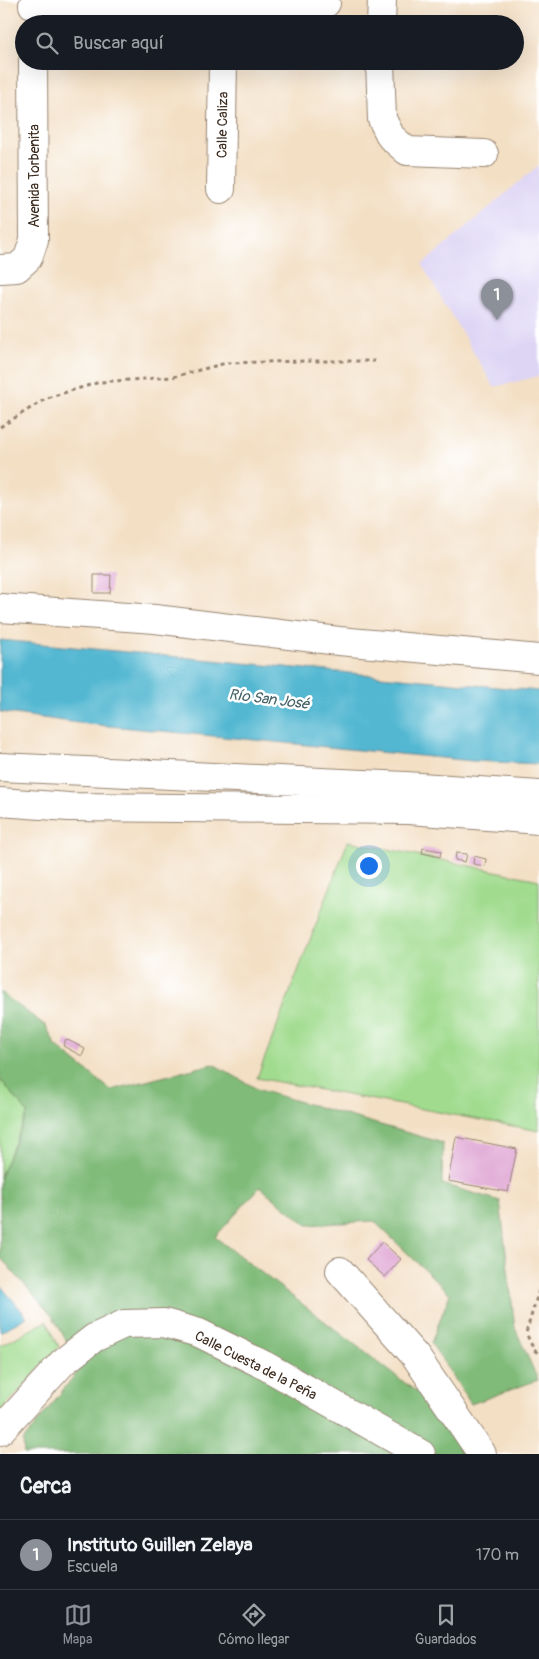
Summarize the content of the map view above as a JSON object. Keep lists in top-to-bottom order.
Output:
{
  "streets": {
    "street": ["Calle Caliza", "Avenida Torbenita", "Calle Cuesta de la Peña"]
  },
  "water": ["Río San José"],
  "page": {
    "search": "Buscar aquí",
    "pins": "1",
    "heading": "Cerca",
    "list": [
      {
        "mark": "1",
        "name": "Instituto Guillen Zelaya",
        "note": "Escuela",
        "value": "170 m"
      }
    ],
    "nav": ["Mapa", "Cómo llegar", "Guardados"]
  }
}
